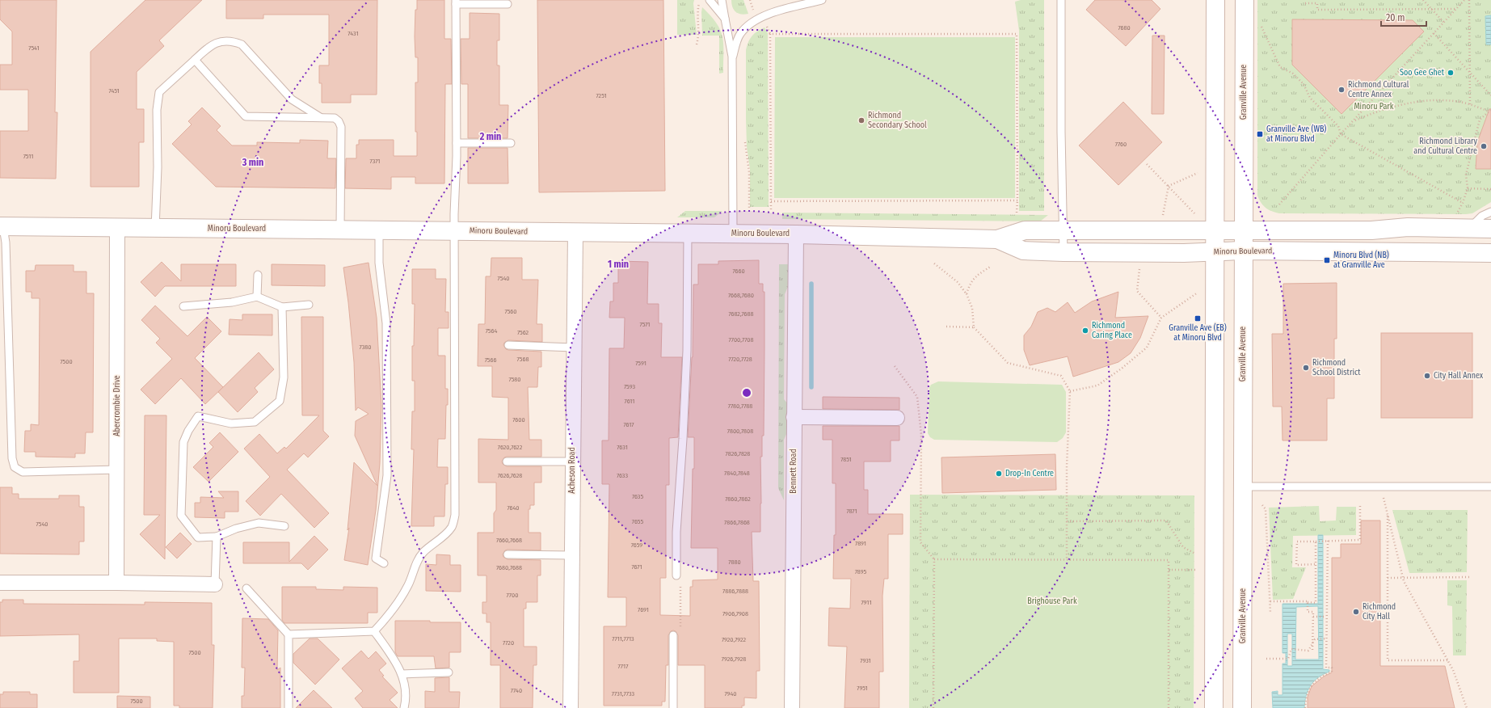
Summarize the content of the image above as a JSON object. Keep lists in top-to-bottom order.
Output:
{
  "streets": {
    "street": [
      "Granville Avenue",
      "Minoru Boulevard",
      "Abercrombie Drive",
      "Acheson Road",
      "Bennett Road"
    ]
  },
  "crossings": [
    ["Granville Avenue", "Minoru Boulevard"],
    ["Minoru Boulevard", "Abercrombie Drive"],
    ["Minoru Boulevard", "Acheson Road"],
    ["Minoru Boulevard", "Bennett Road"]
  ],
  "parks": ["Minoru Park", "Brighouse Park"],
  "places": {
    "other": [
      "Soo Gee Ghet",
      "Richmond Cultural Centre Annex",
      "Richmond Secondary School",
      "Richmond Library and Cultural Centre",
      "Richmond Caring Place",
      "Richmond School District",
      "City Hall Annex",
      "Drop-In Centre",
      "Richmond City Hall"
    ],
    "transit": ["Granville Ave (WB) at Minoru Blvd", "Minoru Blvd (NB) at Granville Ave", "Granville Ave (EB) at Minoru Blvd"]
  },
  "house_numbers": [
    "7680",
    "7431",
    "7541",
    "7451",
    "7251",
    "7760",
    "7511",
    "7371",
    "7660",
    "7540",
    "7668,7680",
    "7560",
    "7682,7688",
    "7571",
    "7564",
    "7562",
    "7700,7708",
    "7380",
    "7568",
    "7720,7728",
    "7566",
    "7500",
    "7591",
    "7580",
    "7593",
    "7611",
    "7780,7788",
    "7600",
    "7617",
    "7800,7808",
    "7620,7622",
    "7631",
    "7826,7828",
    "7851",
    "7840,7848",
    "7626,7628",
    "7633",
    "7635",
    "7860,7862",
    "7640",
    "7871",
    "7655",
    "7866,7868",
    "7540",
    "7660,7668",
    "7891",
    "7659",
    "7880",
    "7671",
    "7680,7688",
    "7895",
    "7886,7888",
    "7700",
    "7911",
    "7691",
    "7906,7908",
    "7711,7713",
    "7920,7922",
    "7720",
    "7500",
    "7926,7928",
    "7931",
    "7717",
    "7951",
    "7740",
    "7731,7733",
    "7940",
    "7500"
  ],
  "scale_bar": "20 m",
  "rings": ["2 min", "3 min", "1 min"]
}
